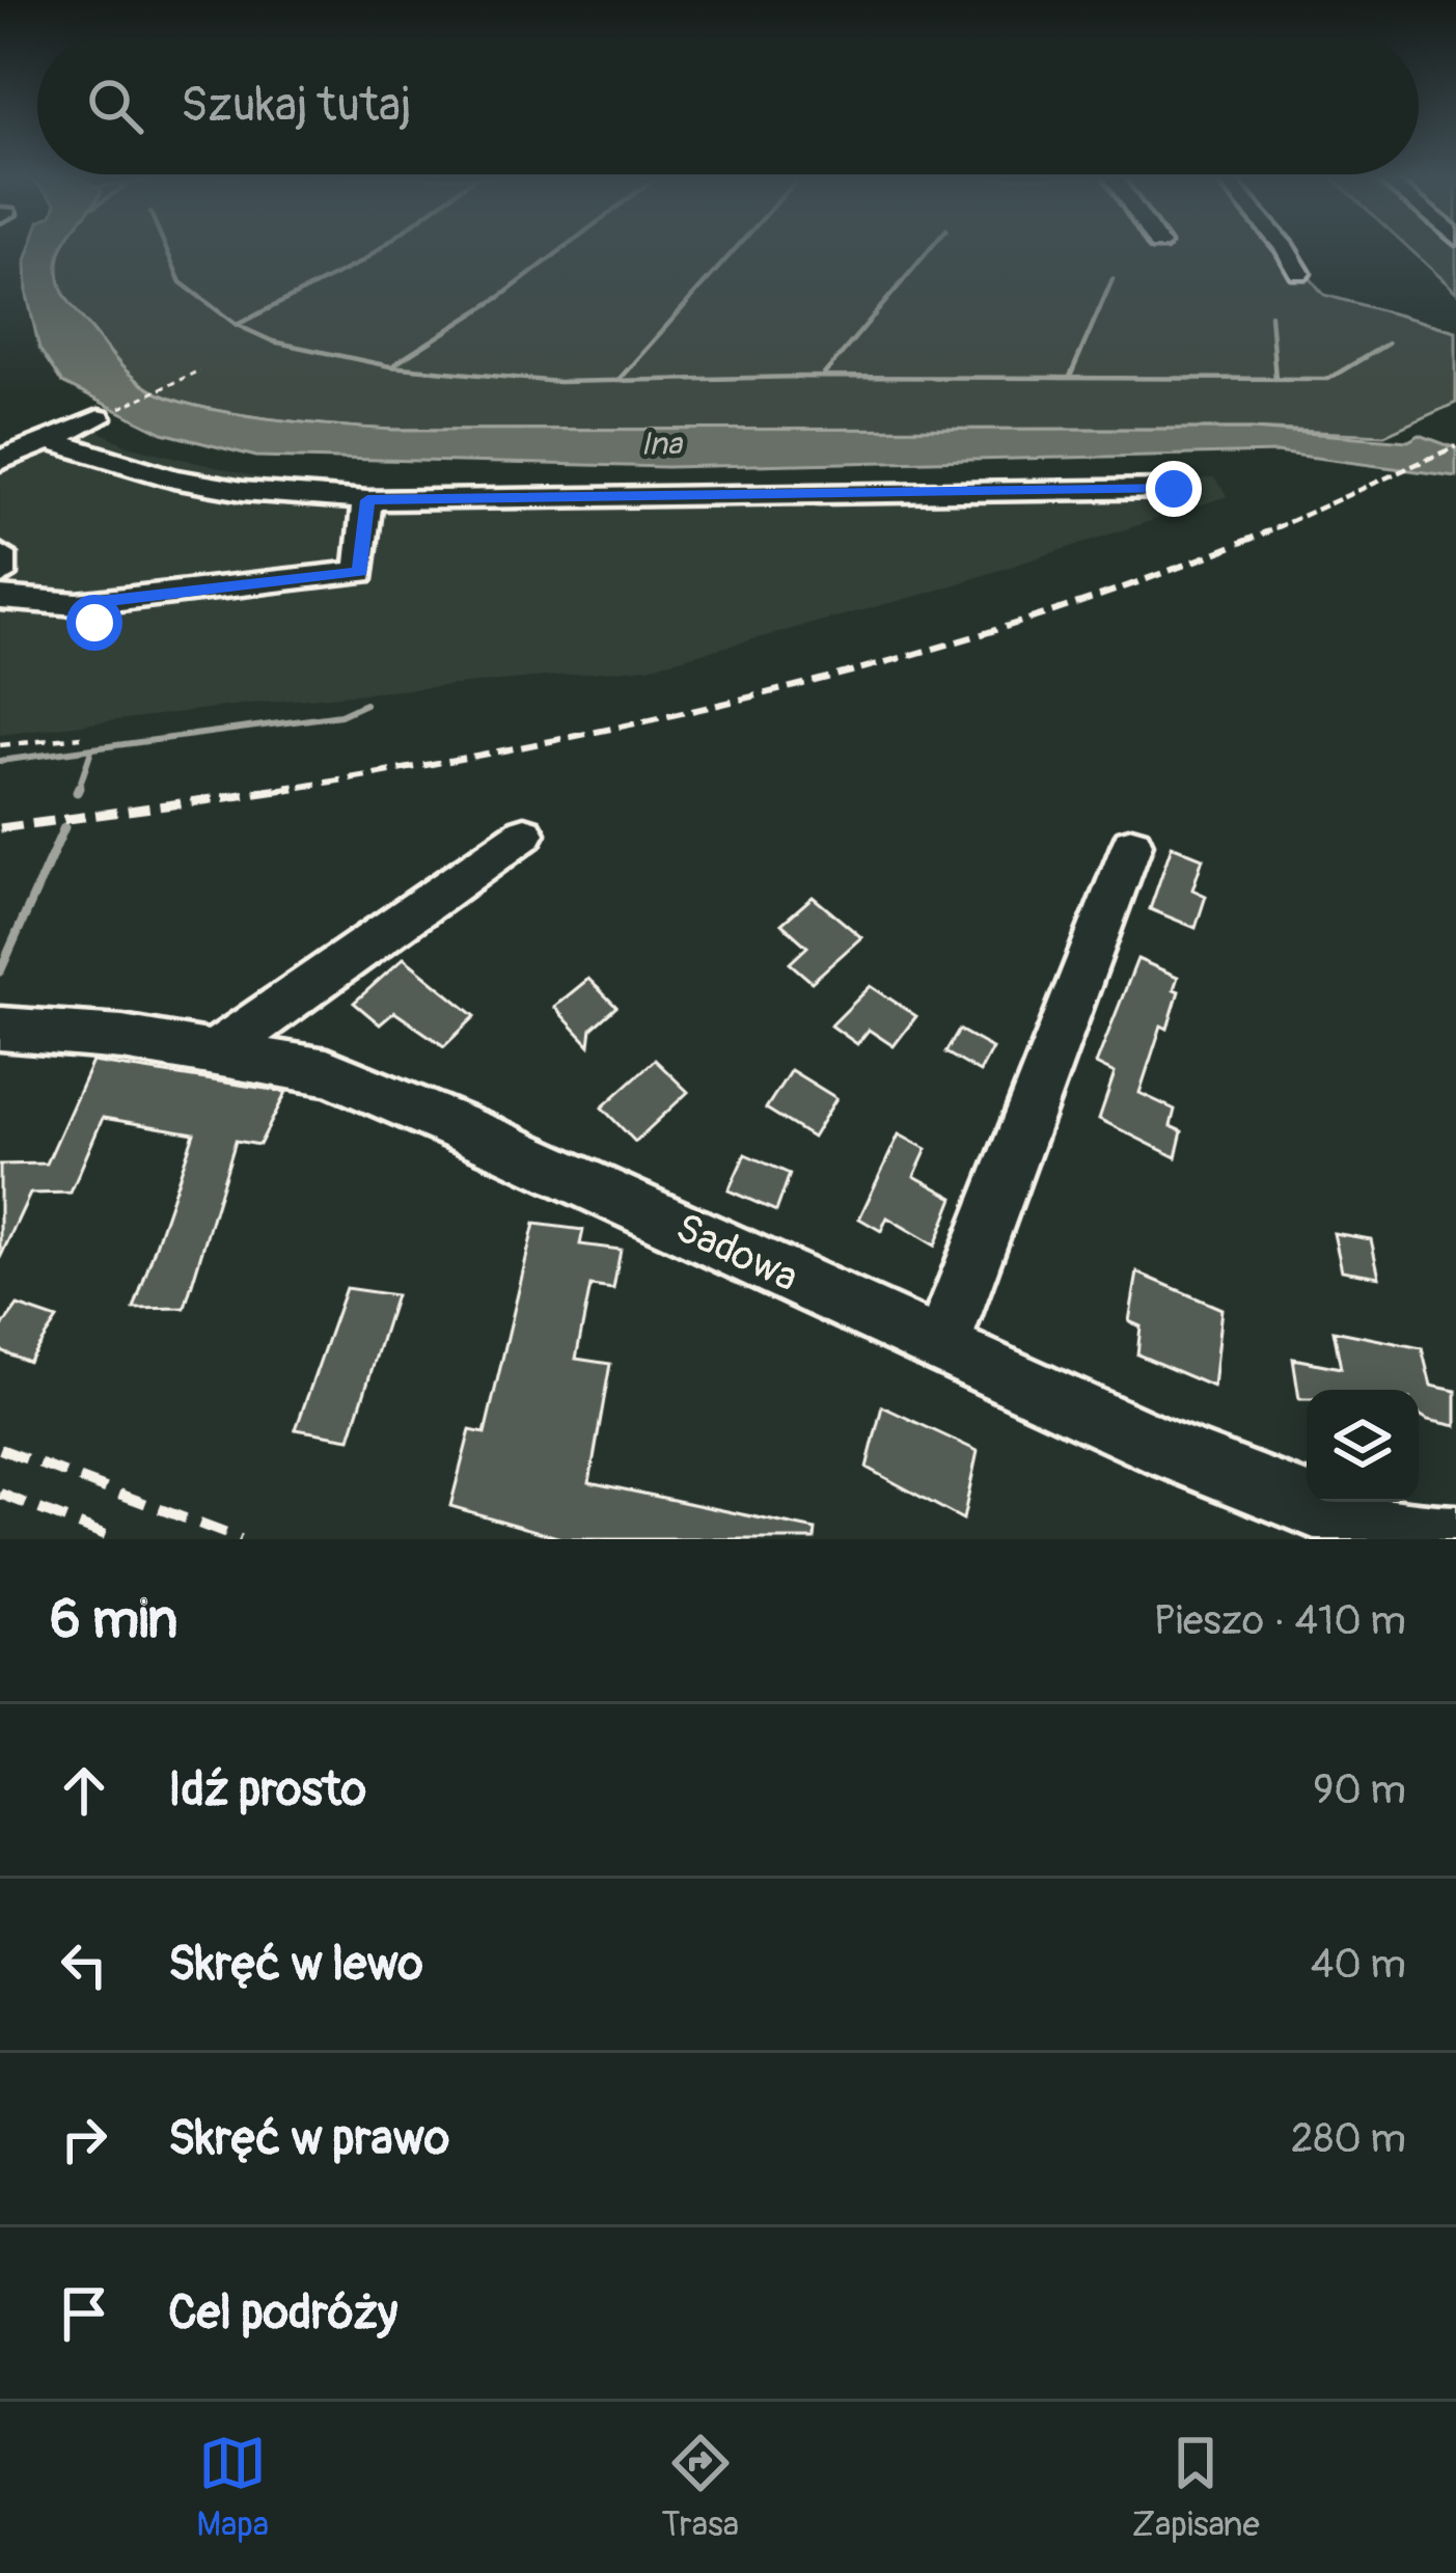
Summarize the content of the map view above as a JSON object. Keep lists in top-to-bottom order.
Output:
{
  "streets": {
    "street": ["Sadowa"]
  },
  "water": ["Ina"],
  "page": {
    "search": "Szukaj tutaj",
    "heading": ["6 min", "Pieszo · 410 m"],
    "list": [
      ["Idź prosto", "90 m"],
      ["Skręć w lewo", "40 m"],
      ["Skręć w prawo", "280 m"],
      "Cel podróży"
    ],
    "nav": ["Mapa", "Trasa", "Zapisane"]
  }
}
